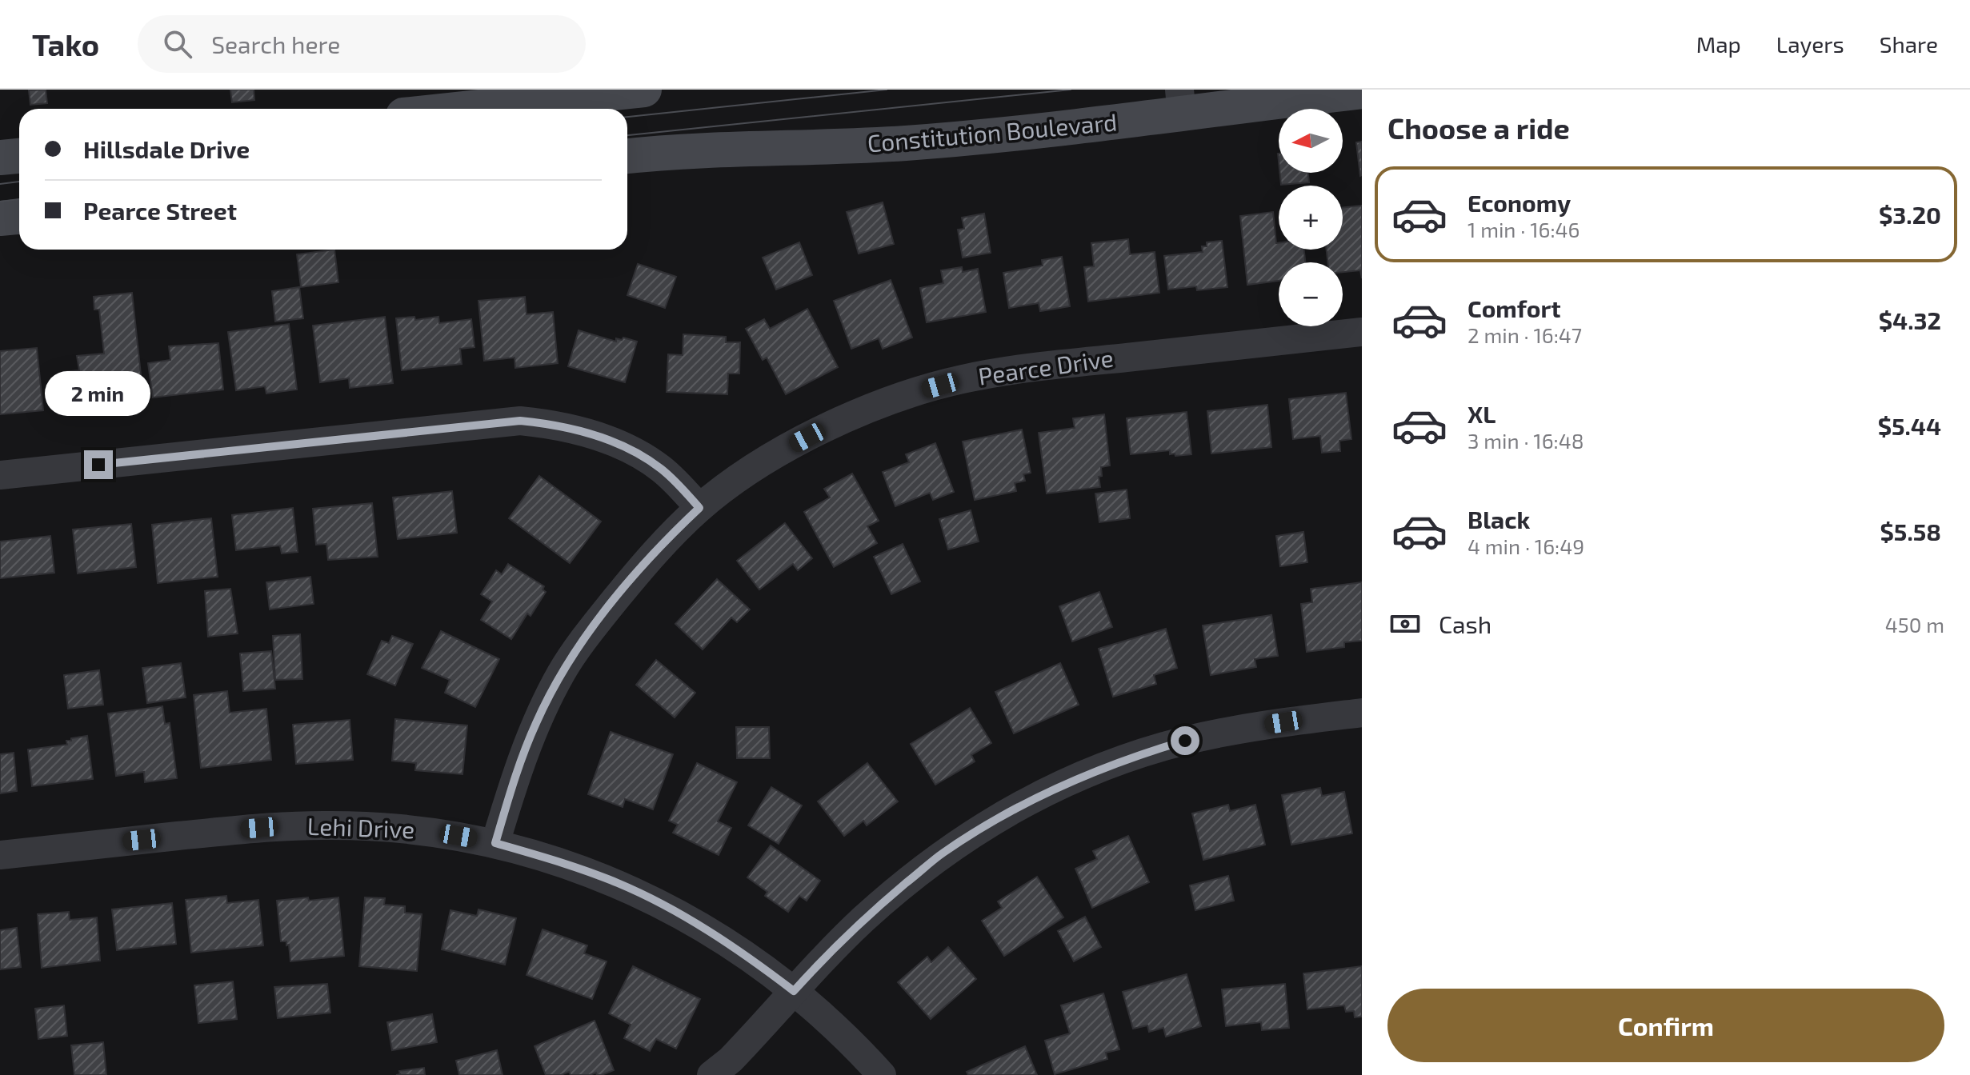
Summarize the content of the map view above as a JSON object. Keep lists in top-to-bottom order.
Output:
{
  "streets": {
    "main road": ["Constitution Boulevard"],
    "street": ["Pearce Drive", "Lehi Drive"]
  },
  "crossings": [
    ["Pearce Drive", "Lehi Drive"]
  ],
  "north": "left",
  "page": {
    "header": "Tako",
    "search": "Search here",
    "nav": ["Map", "Layers", "Share"],
    "heading": "Choose a ride",
    "map_buttons": ["+", "−"],
    "banner": ["Hillsdale Drive", "Pearce Street"],
    "list": [
      {
        "name": "Economy",
        "note": "1 min · 16:46",
        "value": "$3.20"
      },
      {
        "name": "Comfort",
        "note": "2 min · 16:47",
        "value": "$4.32"
      },
      {
        "name": "XL",
        "note": "3 min · 16:48",
        "value": "$5.44"
      },
      {
        "name": "Black",
        "note": "4 min · 16:49",
        "value": "$5.58"
      }
    ],
    "bubble": "2 min",
    "pay": ["Cash", "450 m"],
    "buttons": "Confirm"
  }
}
